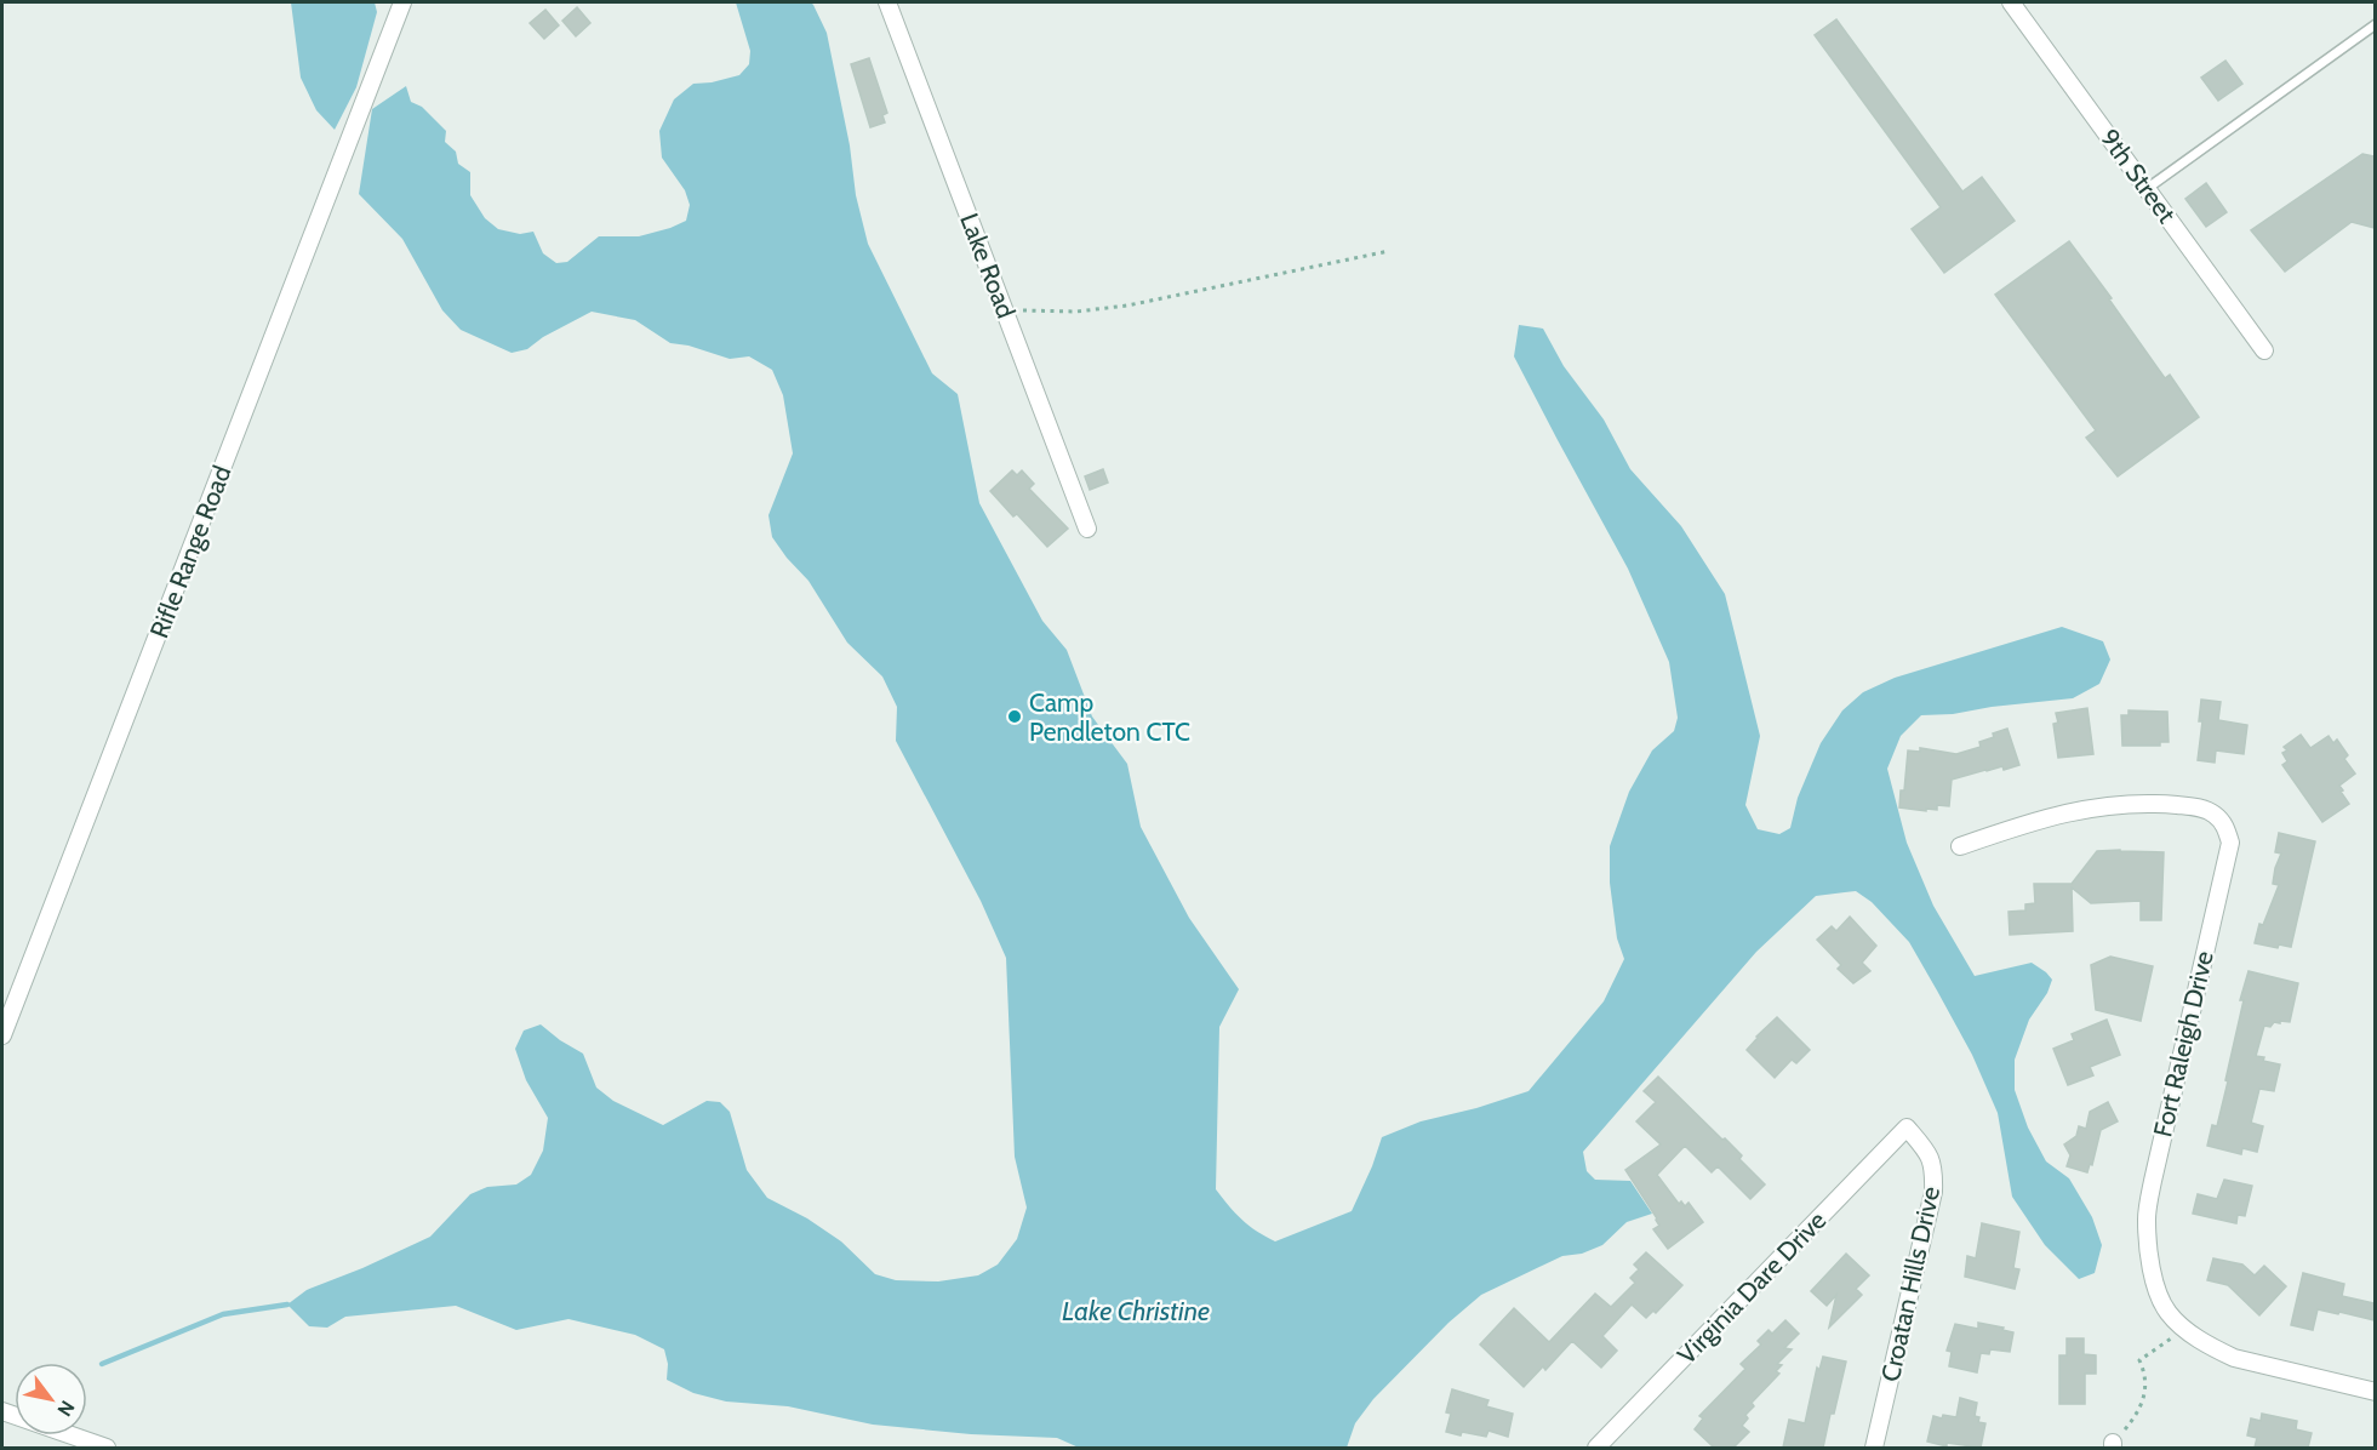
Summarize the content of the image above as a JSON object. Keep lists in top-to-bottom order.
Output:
{
  "streets": {
    "street": [
      "9th Street",
      "Lake Road",
      "Rifle Range Road",
      "Fort Raleigh Drive",
      "Croatan Hills Drive",
      "Virginia Dare Drive"
    ]
  },
  "crossings": [
    ["Croatan Hills Drive", "Virginia Dare Drive"]
  ],
  "water": ["Lake Christine"],
  "places": ["Camp Pendleton CTC"],
  "north": "bottom right"
}
